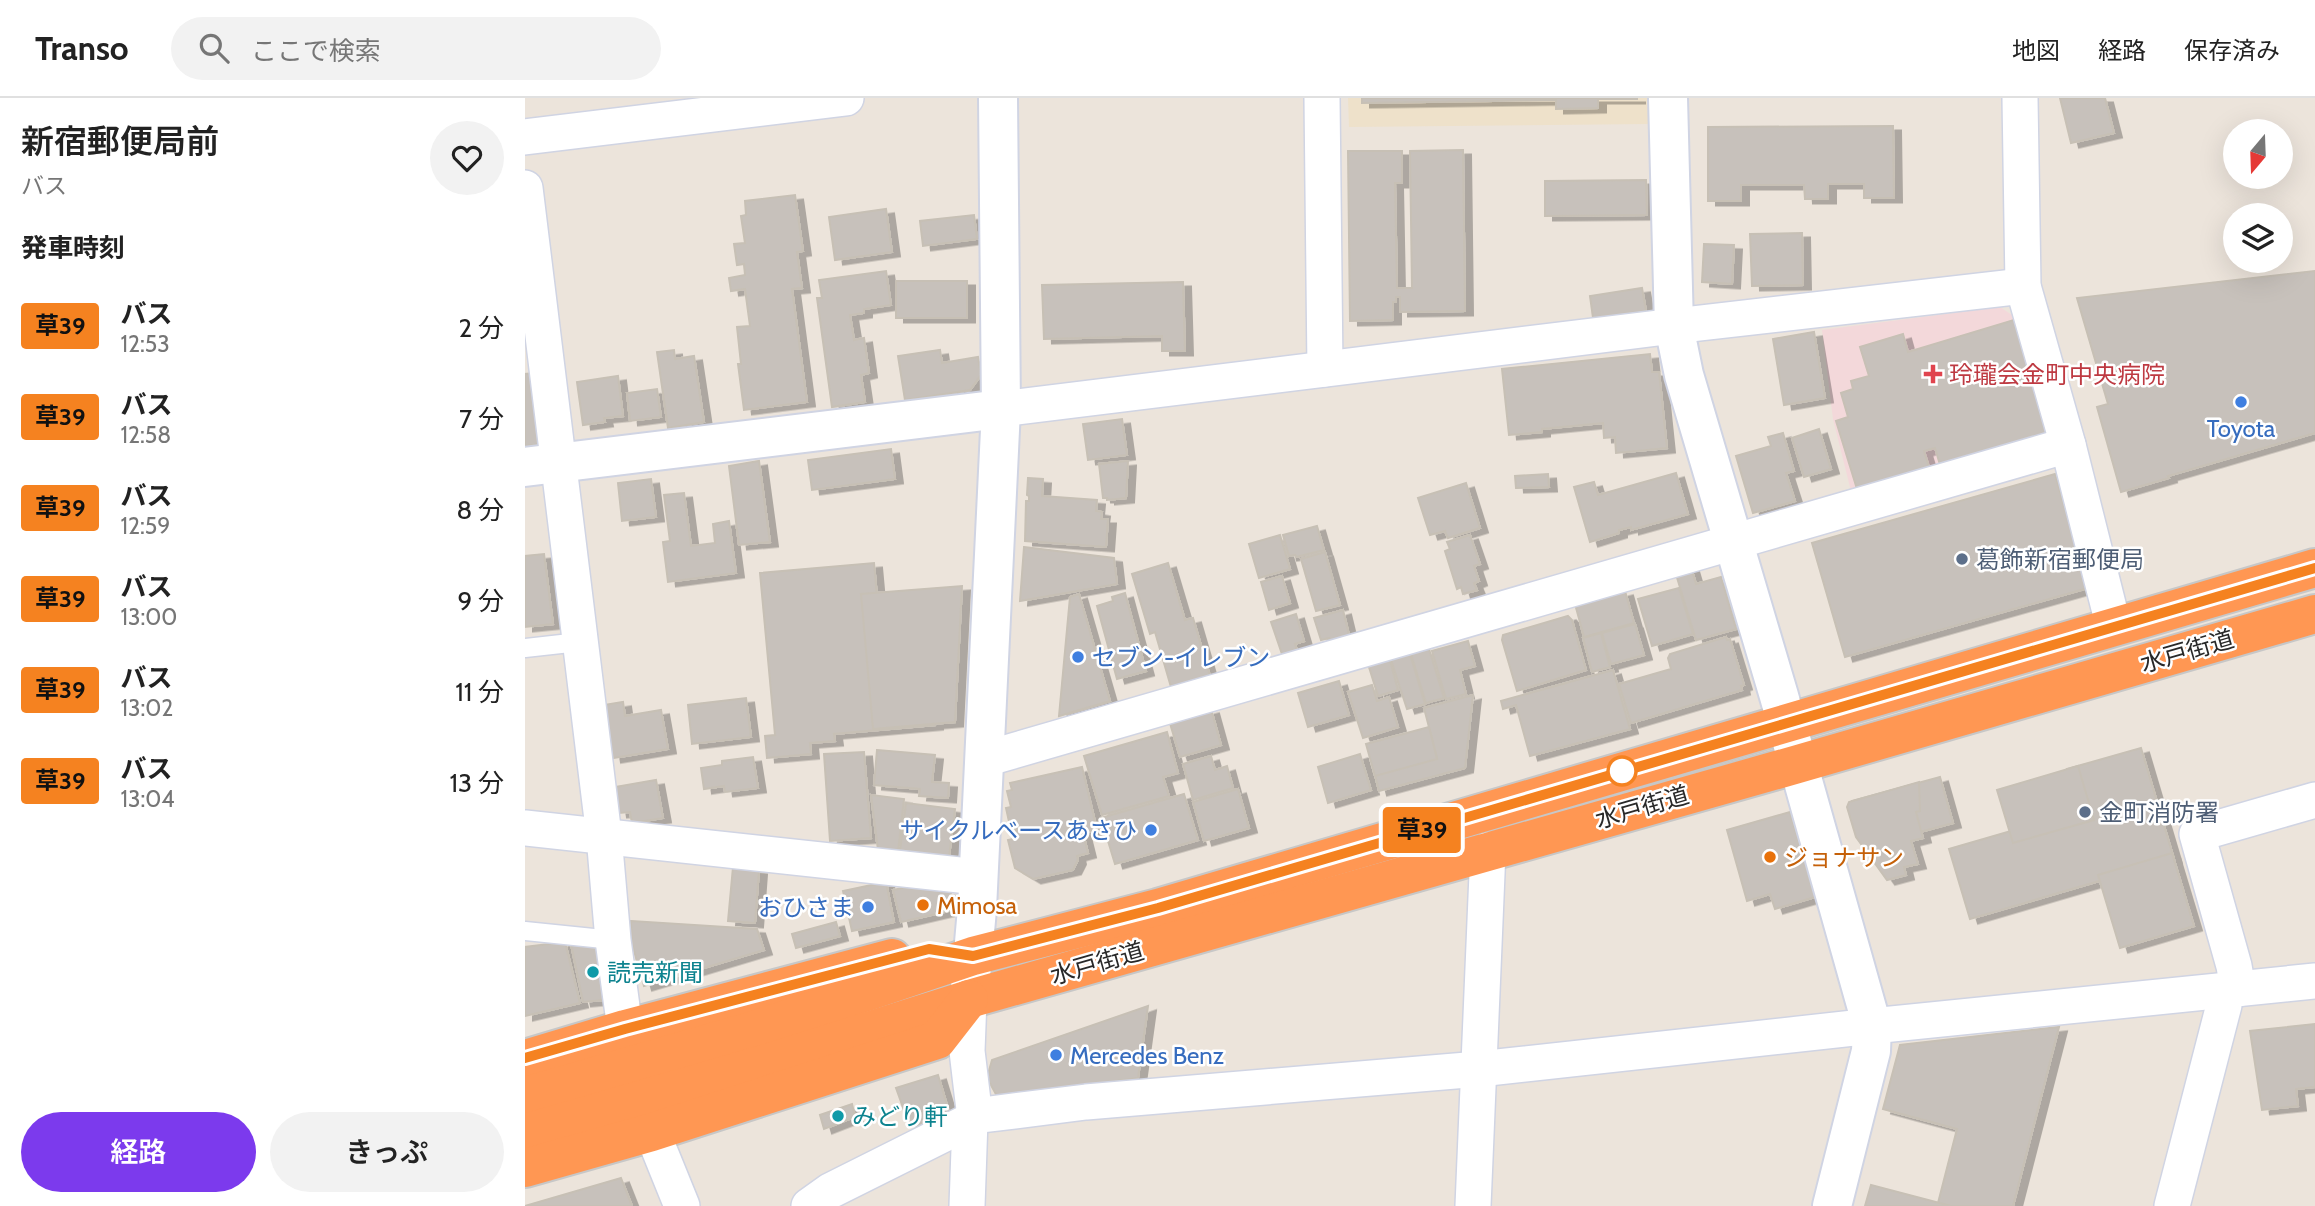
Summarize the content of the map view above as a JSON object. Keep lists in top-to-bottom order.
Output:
{
  "streets": {
    "highway": ["水戸街道"]
  },
  "places": {
    "health": ["玲瓏会金町中央病院"],
    "other": [
      "Toyota",
      "葛飾新宿郵便局",
      "セブン-イレブン",
      "金町消防署",
      "サイクルベースあさひ",
      "ジョナサン",
      "Mimosa",
      "おひさま",
      "読売新聞",
      "Mercedes Benz",
      "みどり軒"
    ]
  },
  "lines": ["bus line 草39"],
  "north": "bottom",
  "page": {
    "header": "Transo",
    "search": "ここで検索",
    "nav": ["地図", "経路", "保存済み"],
    "heading": [
      ["新宿郵便局前", "バス"],
      "発車時刻"
    ],
    "on_map": "草39",
    "list": [
      {
        "mark": "草39",
        "name": "バス",
        "note": "12:53",
        "value": "2 分"
      },
      {
        "mark": "草39",
        "name": "バス",
        "note": "12:58",
        "value": "7 分"
      },
      {
        "mark": "草39",
        "name": "バス",
        "note": "12:59",
        "value": "8 分"
      },
      {
        "mark": "草39",
        "name": "バス",
        "note": "13:00",
        "value": "9 分"
      },
      {
        "mark": "草39",
        "name": "バス",
        "note": "13:02",
        "value": "11 分"
      },
      {
        "mark": "草39",
        "name": "バス",
        "note": "13:04",
        "value": "13 分"
      }
    ],
    "buttons": ["経路", "きっぷ"]
  }
}
